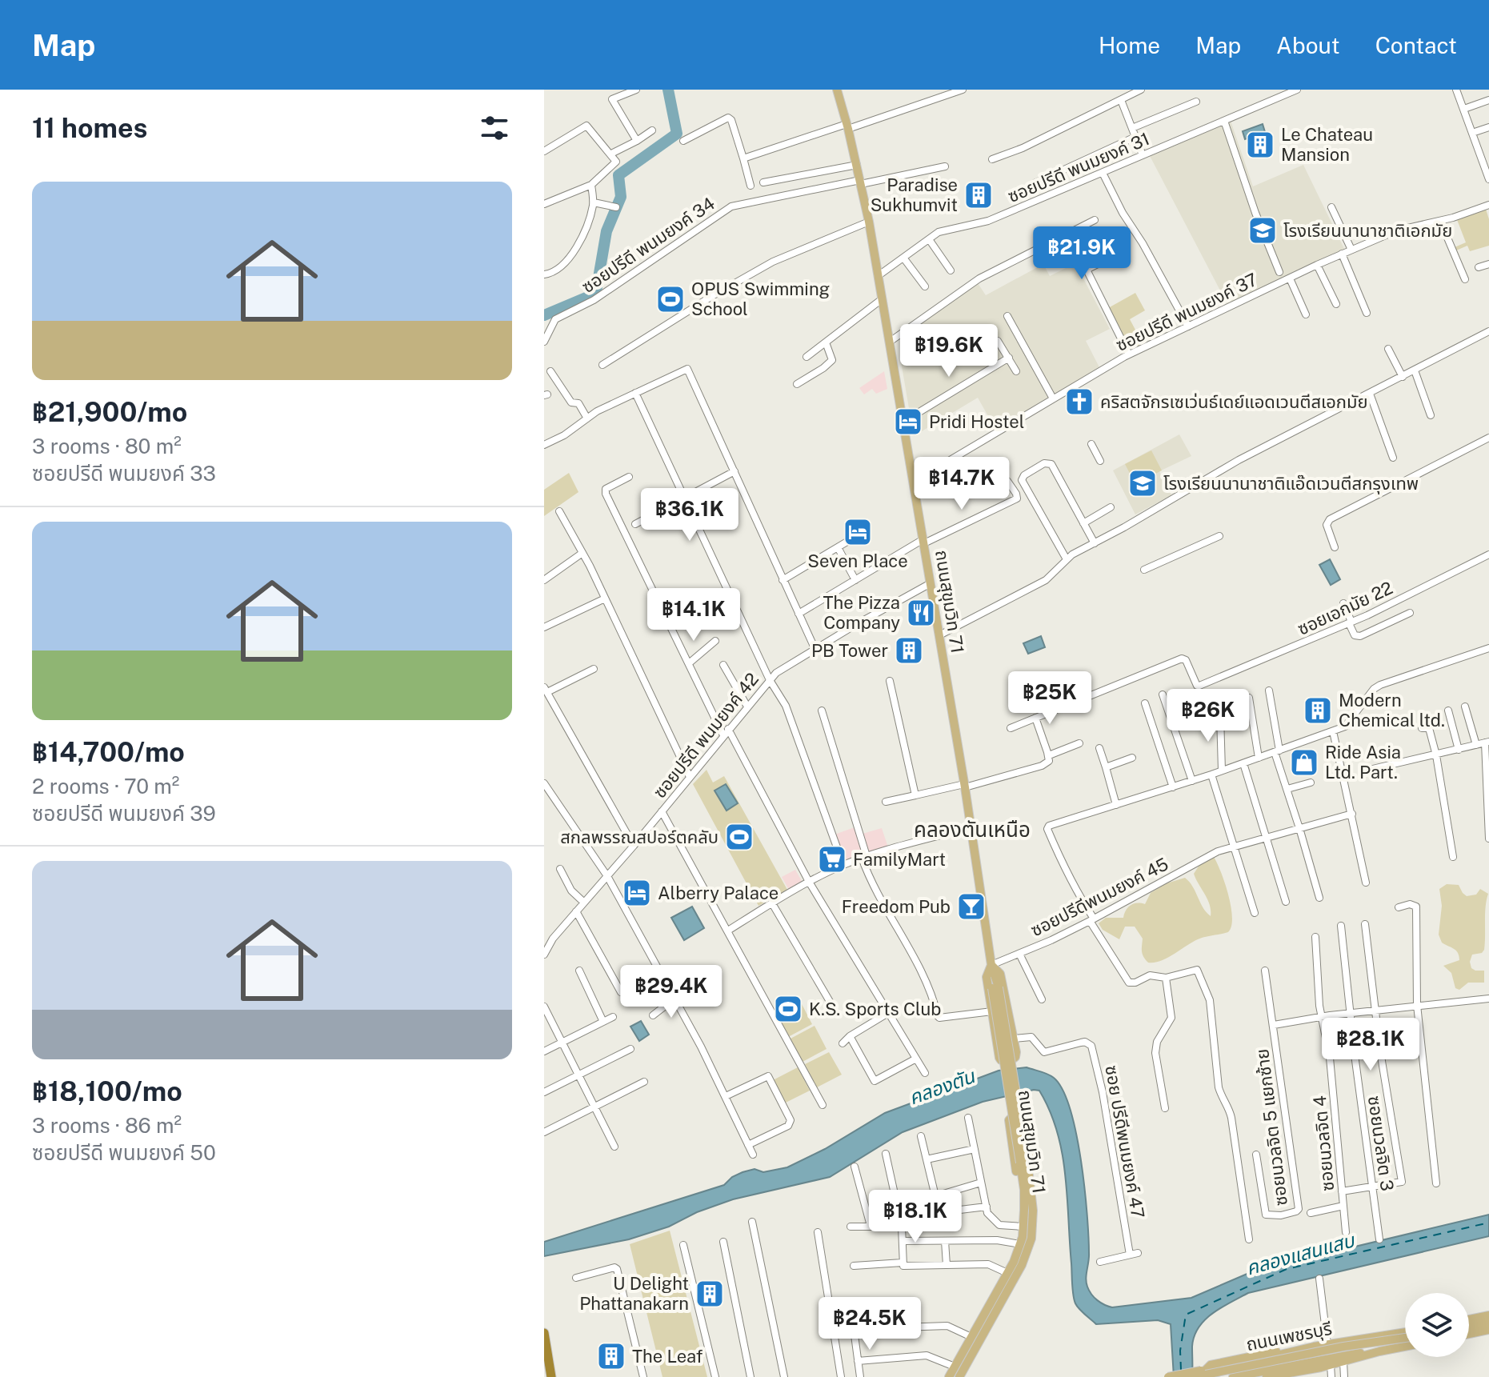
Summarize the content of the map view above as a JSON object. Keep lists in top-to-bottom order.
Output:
{
  "streets": {
    "main road": ["ถนนสุขุมวิท 71", "ถนนเพชรบุรี"],
    "street": [
      "ซอยปรีดี พนมยงค์ 31",
      "ซอยปรีดี พนมยงค์ 34",
      "ซอยปรีดี พนมยงค์ 37",
      "ซอยเอกมัย 22",
      "ซอยปรีดี พนมยงค์ 42",
      "ซอยปรีดีพนมยงค์ 45",
      "ซอยนวลจิต 5 แยกซ้าย",
      "ซอย ปรีดีพนมยงค์ 47",
      "ซอยนวลจิต 4",
      "ซอยนวลจิต 3"
    ]
  },
  "crossings": [
    ["ซอยปรีดี พนมยงค์ 31", "ถนนสุขุมวิท 71"],
    ["ซอยปรีดี พนมยงค์ 34", "ถนนสุขุมวิท 71"],
    ["ซอยปรีดี พนมยงค์ 37", "ถนนสุขุมวิท 71"],
    ["ถนนสุขุมวิท 71", "ซอยปรีดี พนมยงค์ 42"],
    ["ถนนสุขุมวิท 71", "ซอยปรีดีพนมยงค์ 45"]
  ],
  "districts": ["คลองตันเหนือ"],
  "water": ["คลองตัน", "คลองแสนแสบ"],
  "places": {
    "building": [
      "Le Chateau Mansion",
      "Paradise Sukhumvit",
      "PB Tower",
      "Modern Chemical ltd.",
      "U Delight Phattanakarn",
      "The Leaf"
    ],
    "school or university": ["โรงเรียนนานาชาติเอกมัย", "โรงเรียนนานาชาติแอ๊ดเวนตีสกรุงเทพ"],
    "sports": ["OPUS Swimming School", "สกลพรรณสปอร์ตคลับ", "K.S. Sports Club"],
    "church": ["คริสตจักรเซเว่นธ์เดย์แอดเวนตีสเอกมัย"],
    "hotel": ["Pridi Hostel", "Seven Place", "Alberry Palace"],
    "restaurant": ["The Pizza Company"],
    "shop": ["Ride Asia Ltd. Part."],
    "supermarket": ["FamilyMart"],
    "bar": ["Freedom Pub"]
  },
  "page": {
    "header": "Map",
    "nav": [
      "Home",
      "Map",
      "About",
      "Contact"
    ],
    "heading": "11 homes",
    "list": [
      {
        "name": "฿21,900/mo",
        "note": "3 rooms · 80 m² · ซอยปรีดี พนมยงค์ 33"
      },
      {
        "name": "฿14,700/mo",
        "note": "2 rooms · 70 m² · ซอยปรีดี พนมยงค์ 39"
      },
      {
        "name": "฿18,100/mo",
        "note": "3 rooms · 86 m² · ซอยปรีดี พนมยงค์ 50"
      }
    ],
    "price": [
      "฿21.9K",
      "฿19.6K",
      "฿14.7K",
      "฿36.1K",
      "฿14.1K",
      "฿25K",
      "฿26K",
      "฿29.4K",
      "฿28.1K",
      "฿18.1K",
      "฿24.5K"
    ]
  }
}
